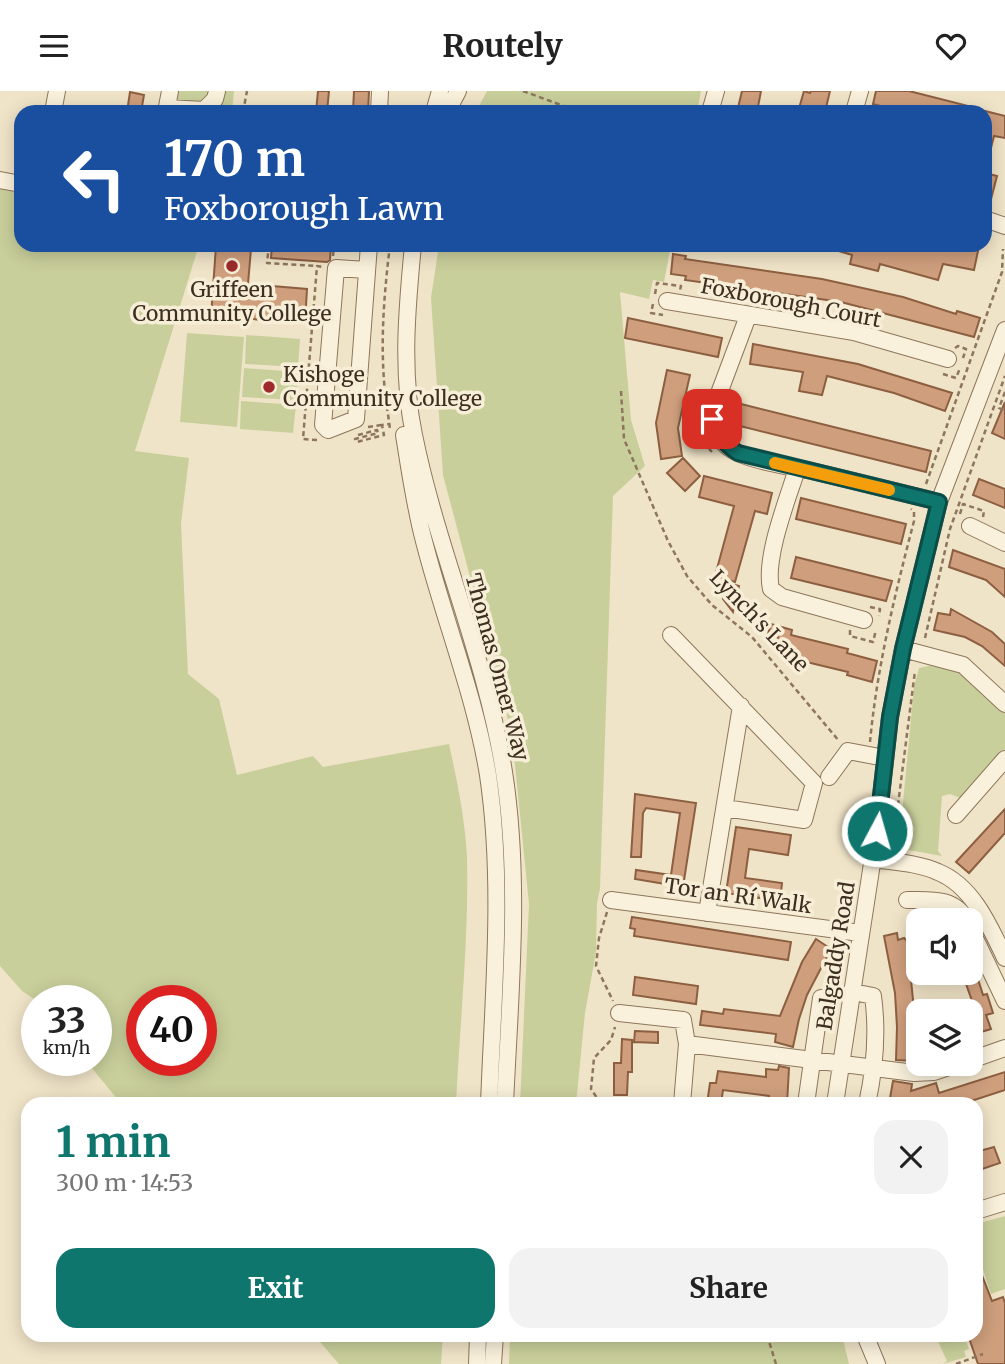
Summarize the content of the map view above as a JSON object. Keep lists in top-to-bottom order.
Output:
{
  "streets": {
    "street": [
      "Foxborough Court",
      "Thomas Omer Way",
      "Tor an Rí Walk",
      "Balgaddy Road"
    ],
    "path": ["Lynch's Lane"]
  },
  "crossings": [
    ["Tor an Rí Walk", "Balgaddy Road"]
  ],
  "places": ["Griffeen Community College", "Kishoge Community College"],
  "page": {
    "header": "Routely",
    "turn": ["170 m", "Foxborough Lawn"],
    "speed": "33 km/h",
    "limit": "40",
    "heading": ["1 min", "300 m · 14:53"],
    "buttons": ["Exit", "Share"]
  }
}
